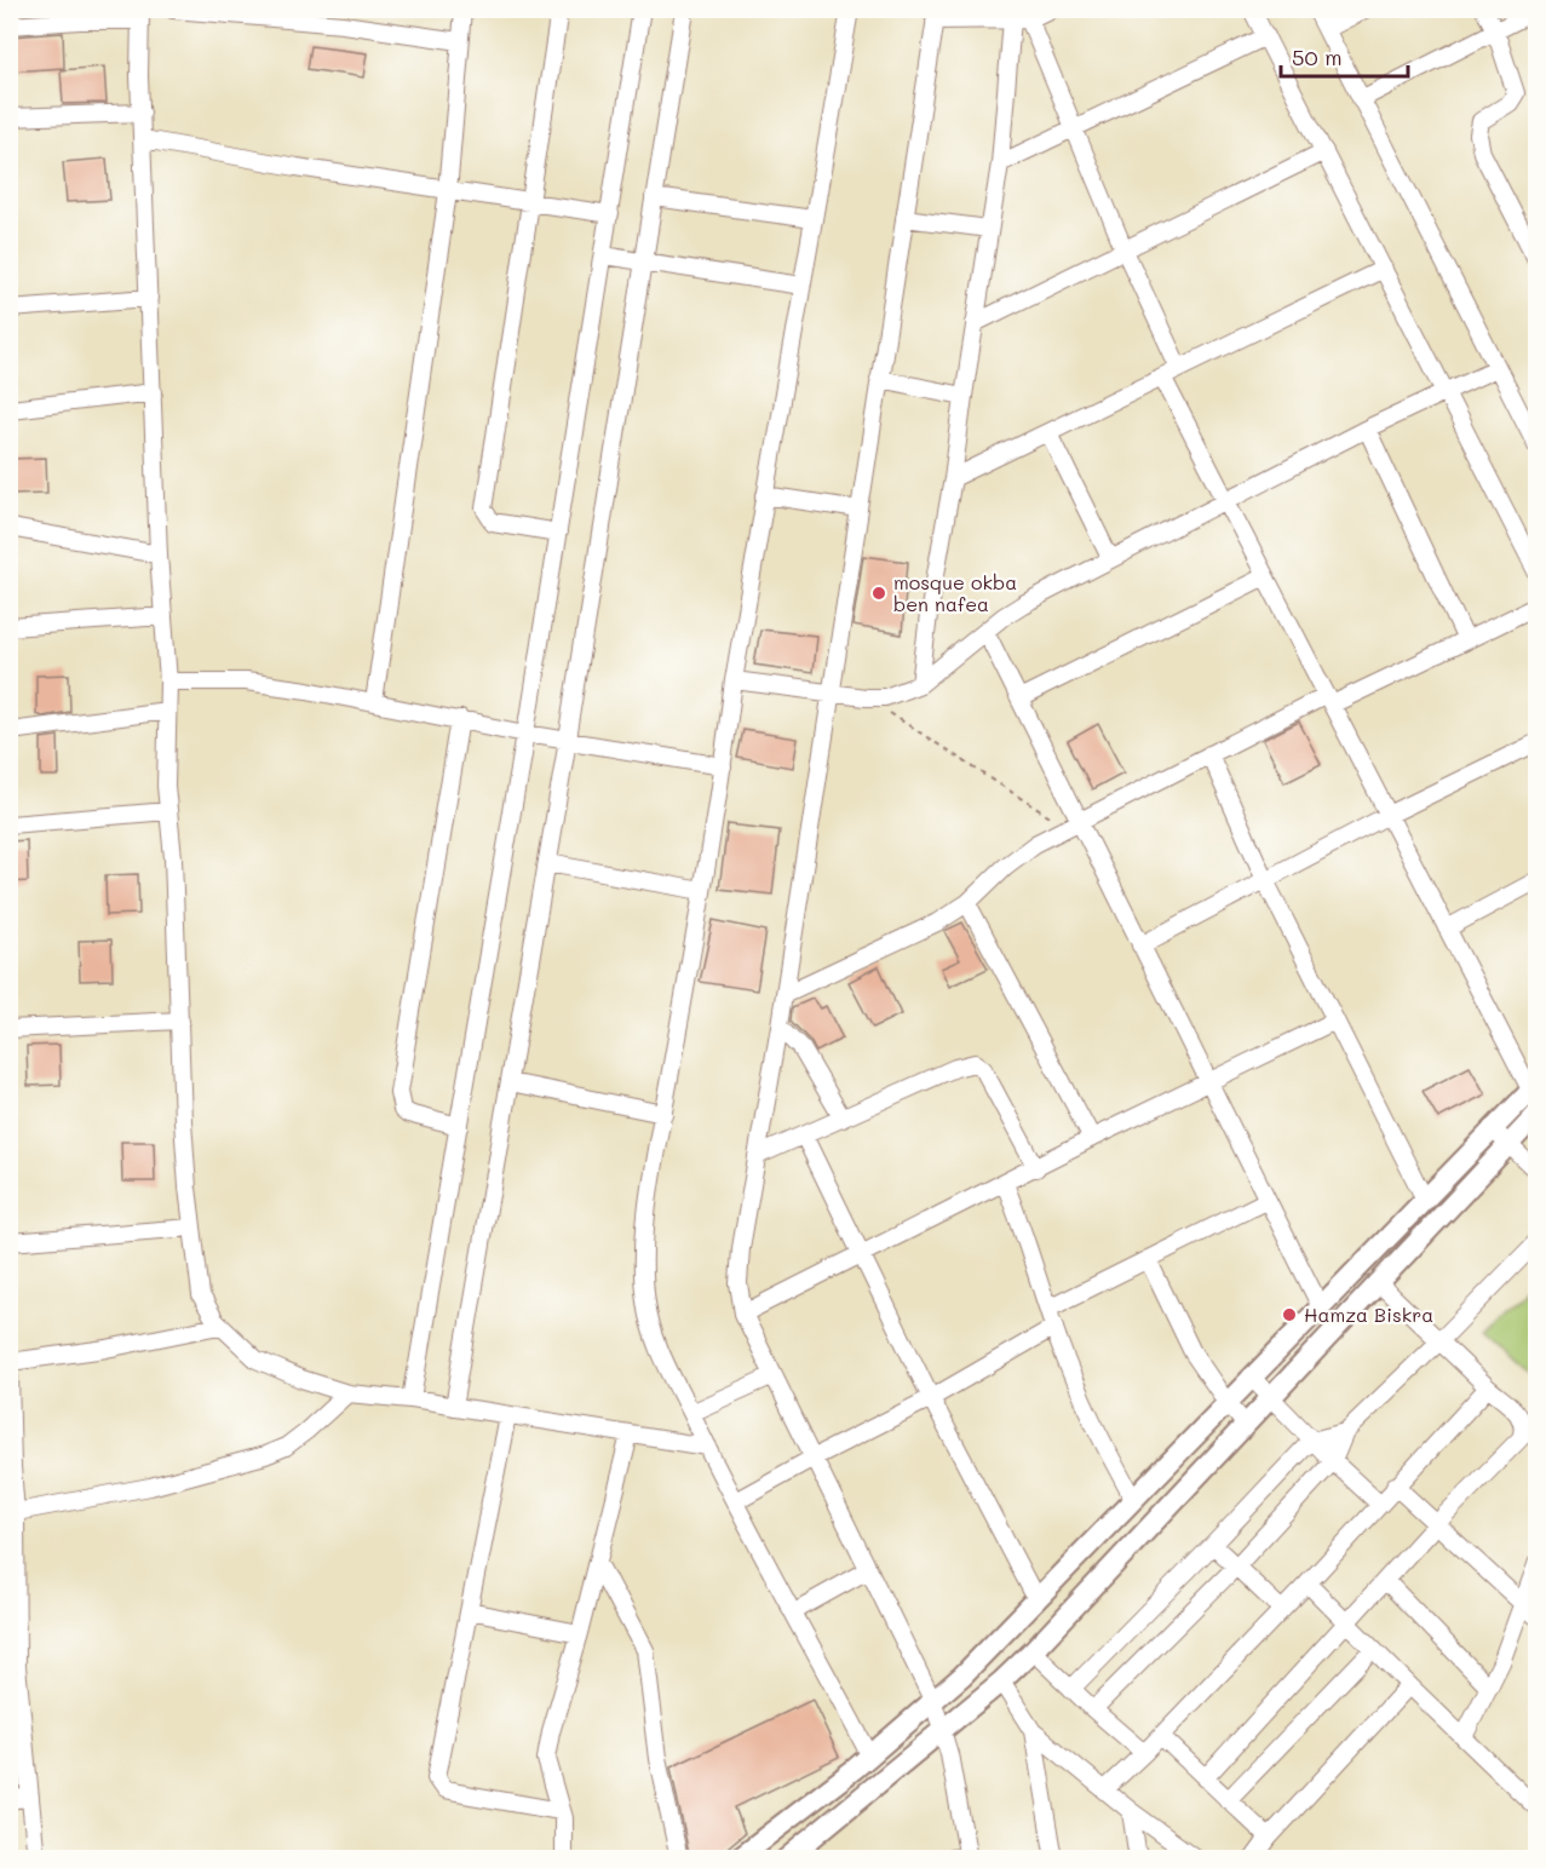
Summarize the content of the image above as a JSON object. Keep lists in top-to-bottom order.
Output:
{
  "places": ["mosque okba ben nafea", "Hamza Biskra"],
  "scale_bar": "50 m"
}
